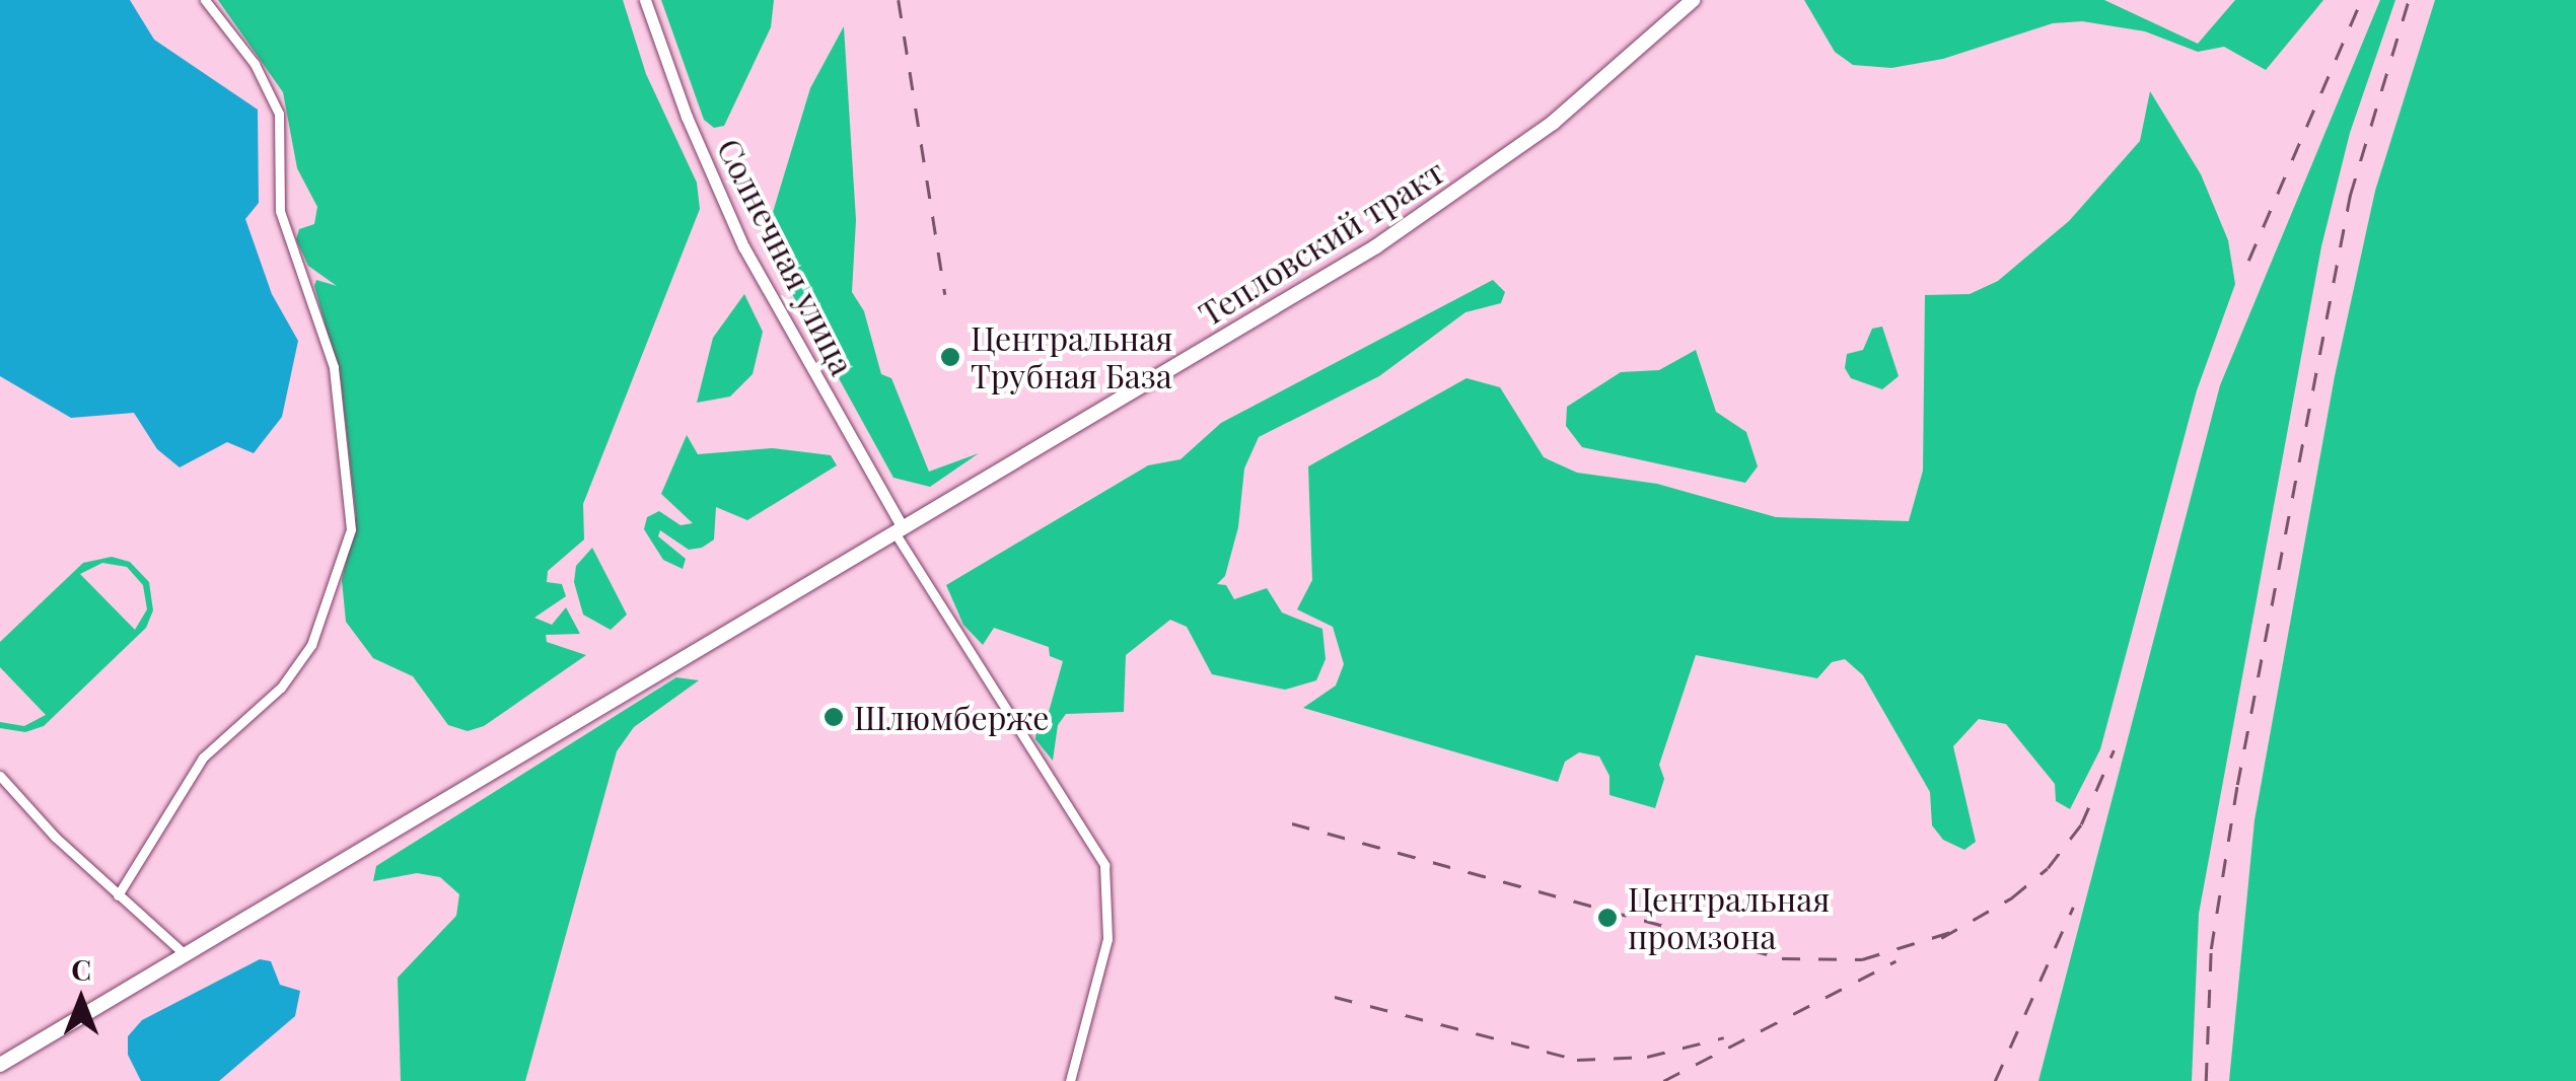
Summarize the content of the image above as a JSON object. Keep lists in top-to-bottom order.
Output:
{
  "streets": {
    "main road": ["Тепловский тракт"],
    "street": ["Солнечная улица"]
  },
  "crossings": [
    ["Тепловский тракт", "Солнечная улица"]
  ],
  "places": ["Центральная Трубная База", "Шлюмберже", "Центральная промзона"],
  "north": "top"
}
